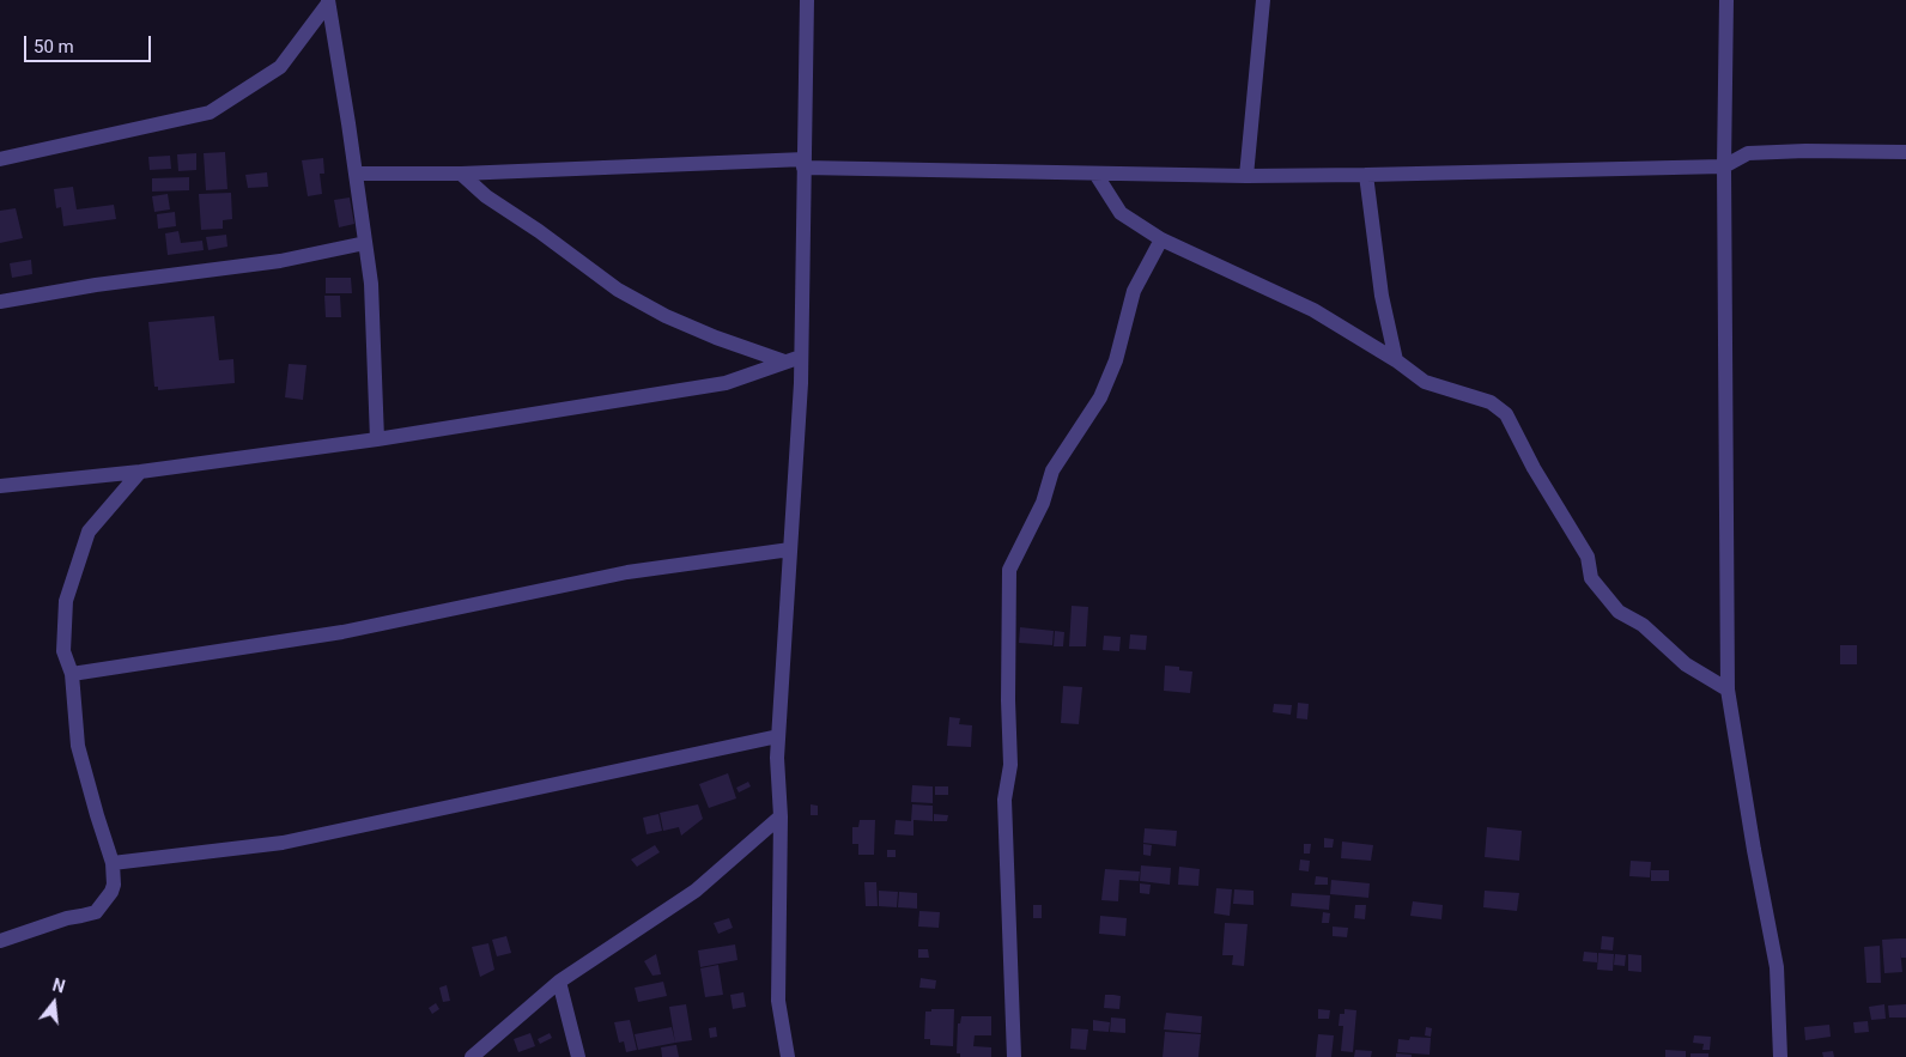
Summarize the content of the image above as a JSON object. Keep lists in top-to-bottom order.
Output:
{
  "scale_bar": "50 m",
  "north": "top"
}
